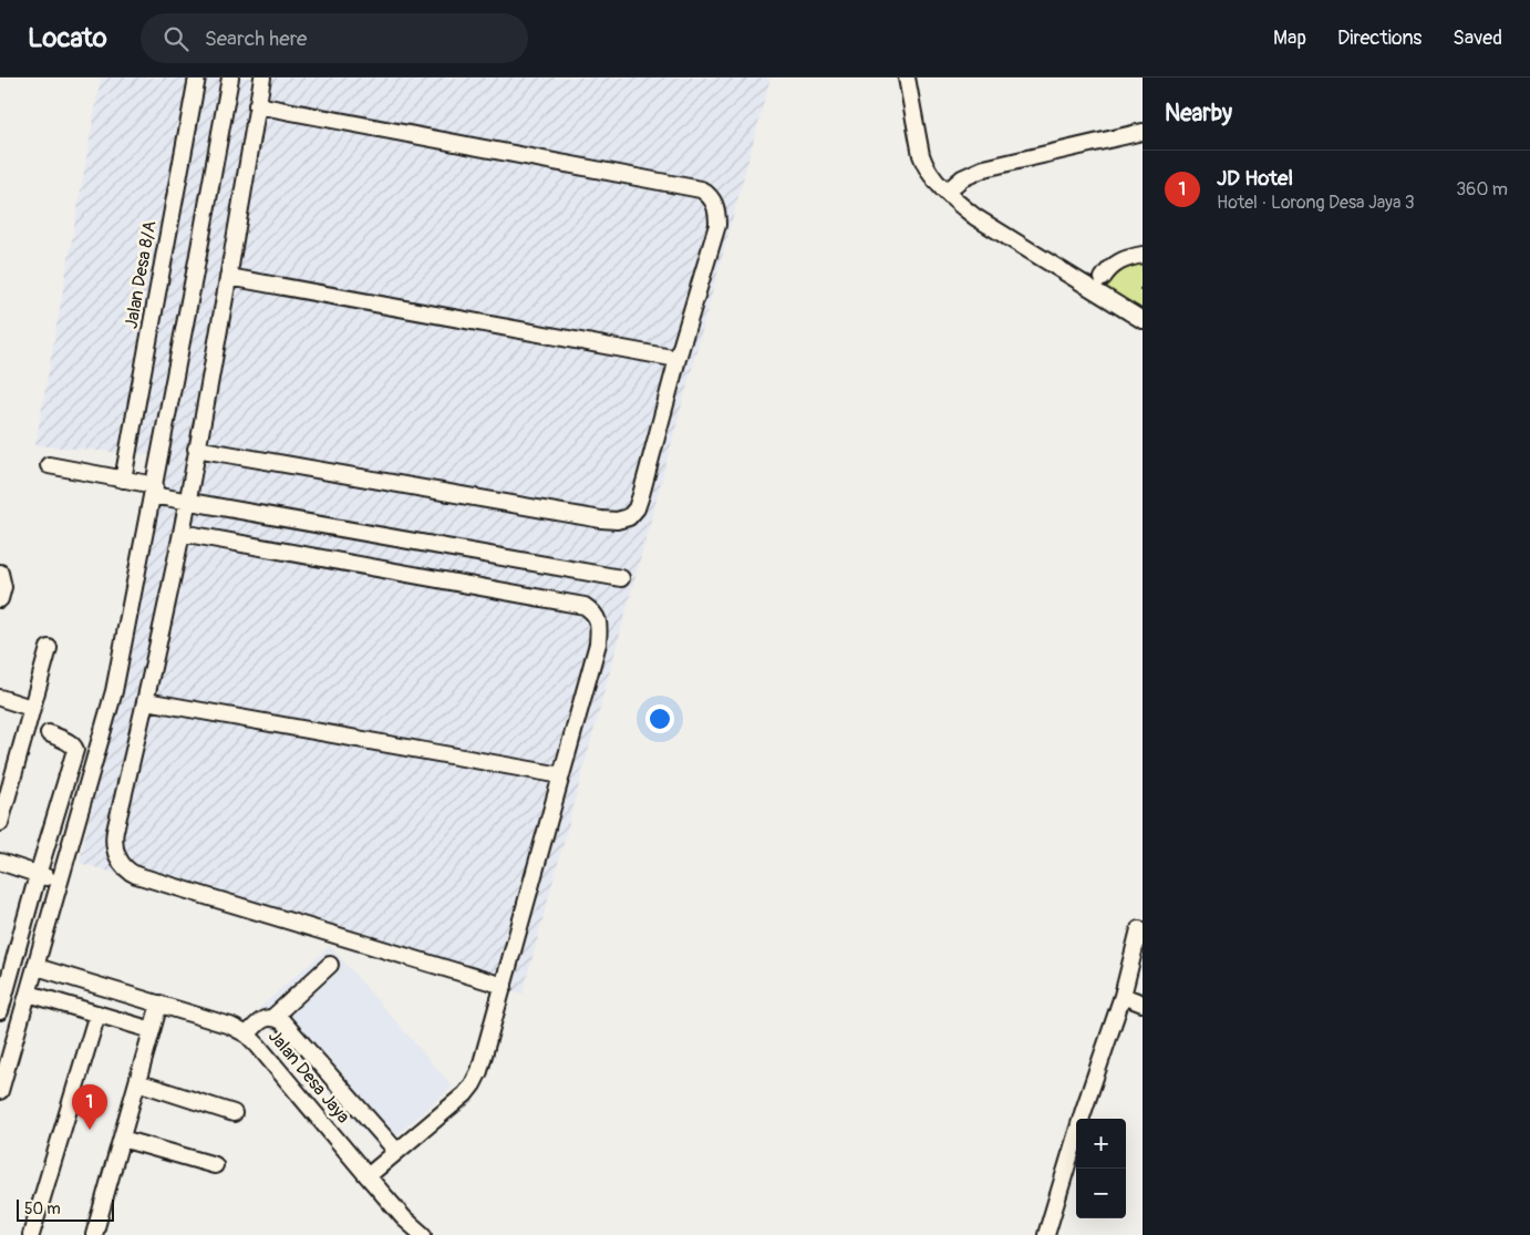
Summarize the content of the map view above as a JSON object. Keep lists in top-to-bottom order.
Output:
{
  "streets": {
    "street": ["Jalan Desa 8/A", "Jalan Desa Jaya"]
  },
  "scale_bar": "50 m",
  "page": {
    "header": "Locato",
    "search": "Search here",
    "nav": ["Map", "Directions", "Saved"],
    "heading": "Nearby",
    "list": [
      {
        "mark": "1",
        "name": "JD Hotel",
        "note": "Hotel · Lorong Desa Jaya 3",
        "value": "360 m"
      }
    ],
    "pins": "1",
    "map_buttons": ["+", "−"],
    "scale": "50 m"
  }
}
